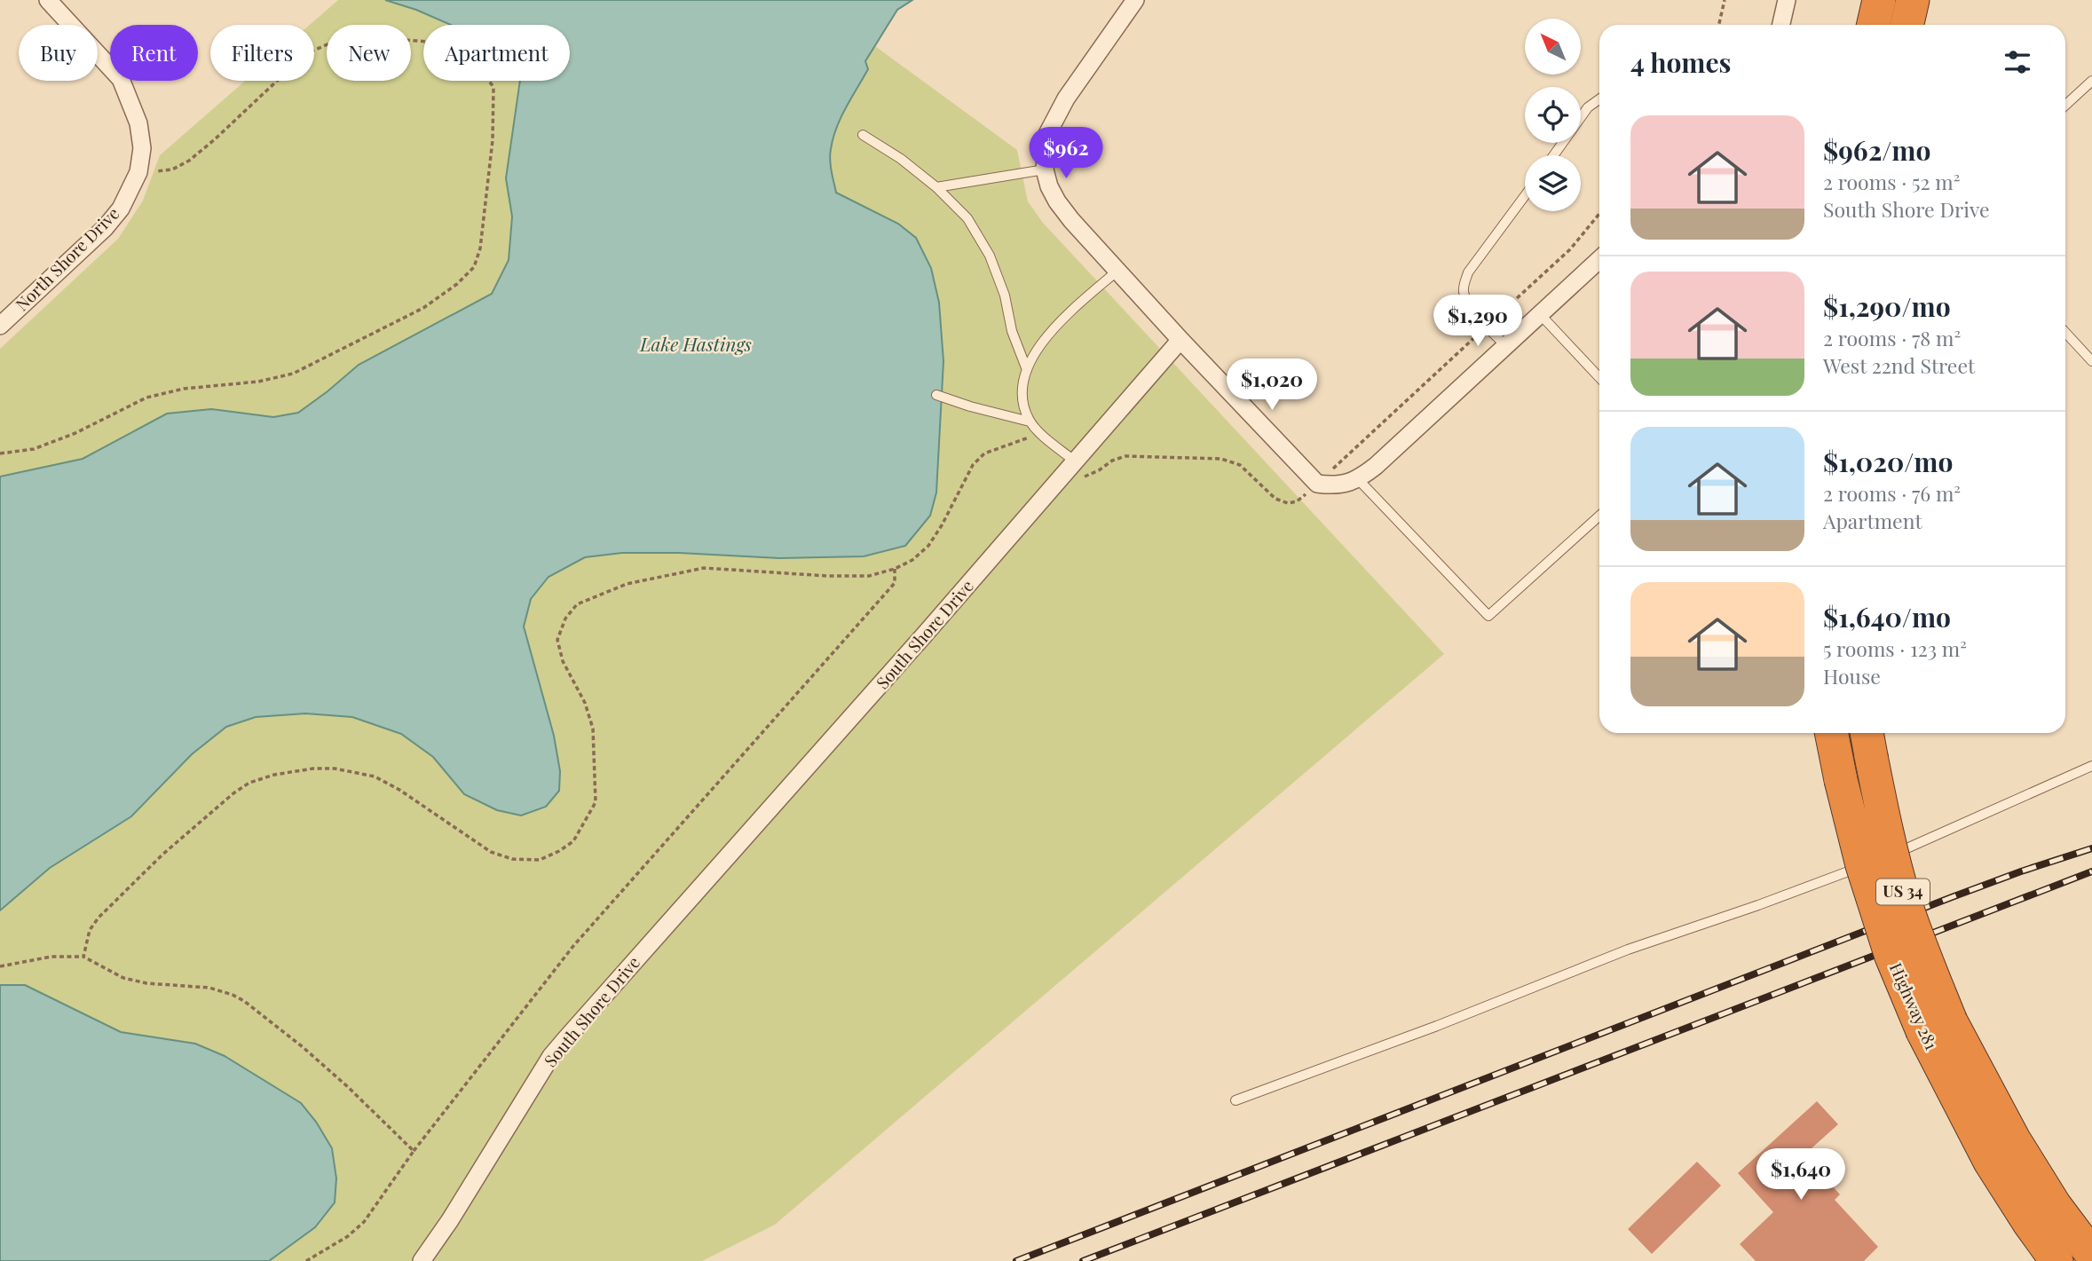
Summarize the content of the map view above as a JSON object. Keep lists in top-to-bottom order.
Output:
{
  "streets": {
    "highway": ["US 34", "Highway 281"],
    "street": ["North Shore Drive", "South Shore Drive"]
  },
  "water": ["Lake Hastings"],
  "north": "top left",
  "page": {
    "chip": [
      "Buy",
      "Rent",
      "Filters",
      "New",
      "Apartment"
    ],
    "heading": "4 homes",
    "list": [
      {
        "name": "$962/mo",
        "note": "2 rooms · 52 m² · South Shore Drive"
      },
      {
        "name": "$1,290/mo",
        "note": "2 rooms · 78 m² · West 22nd Street"
      },
      {
        "name": "$1,020/mo",
        "note": "2 rooms · 76 m² · Apartment"
      },
      {
        "name": "$1,640/mo",
        "note": "5 rooms · 123 m² · House"
      }
    ],
    "price": [
      "$962",
      "$1,290",
      "$1,020",
      "$1,640"
    ]
  }
}
